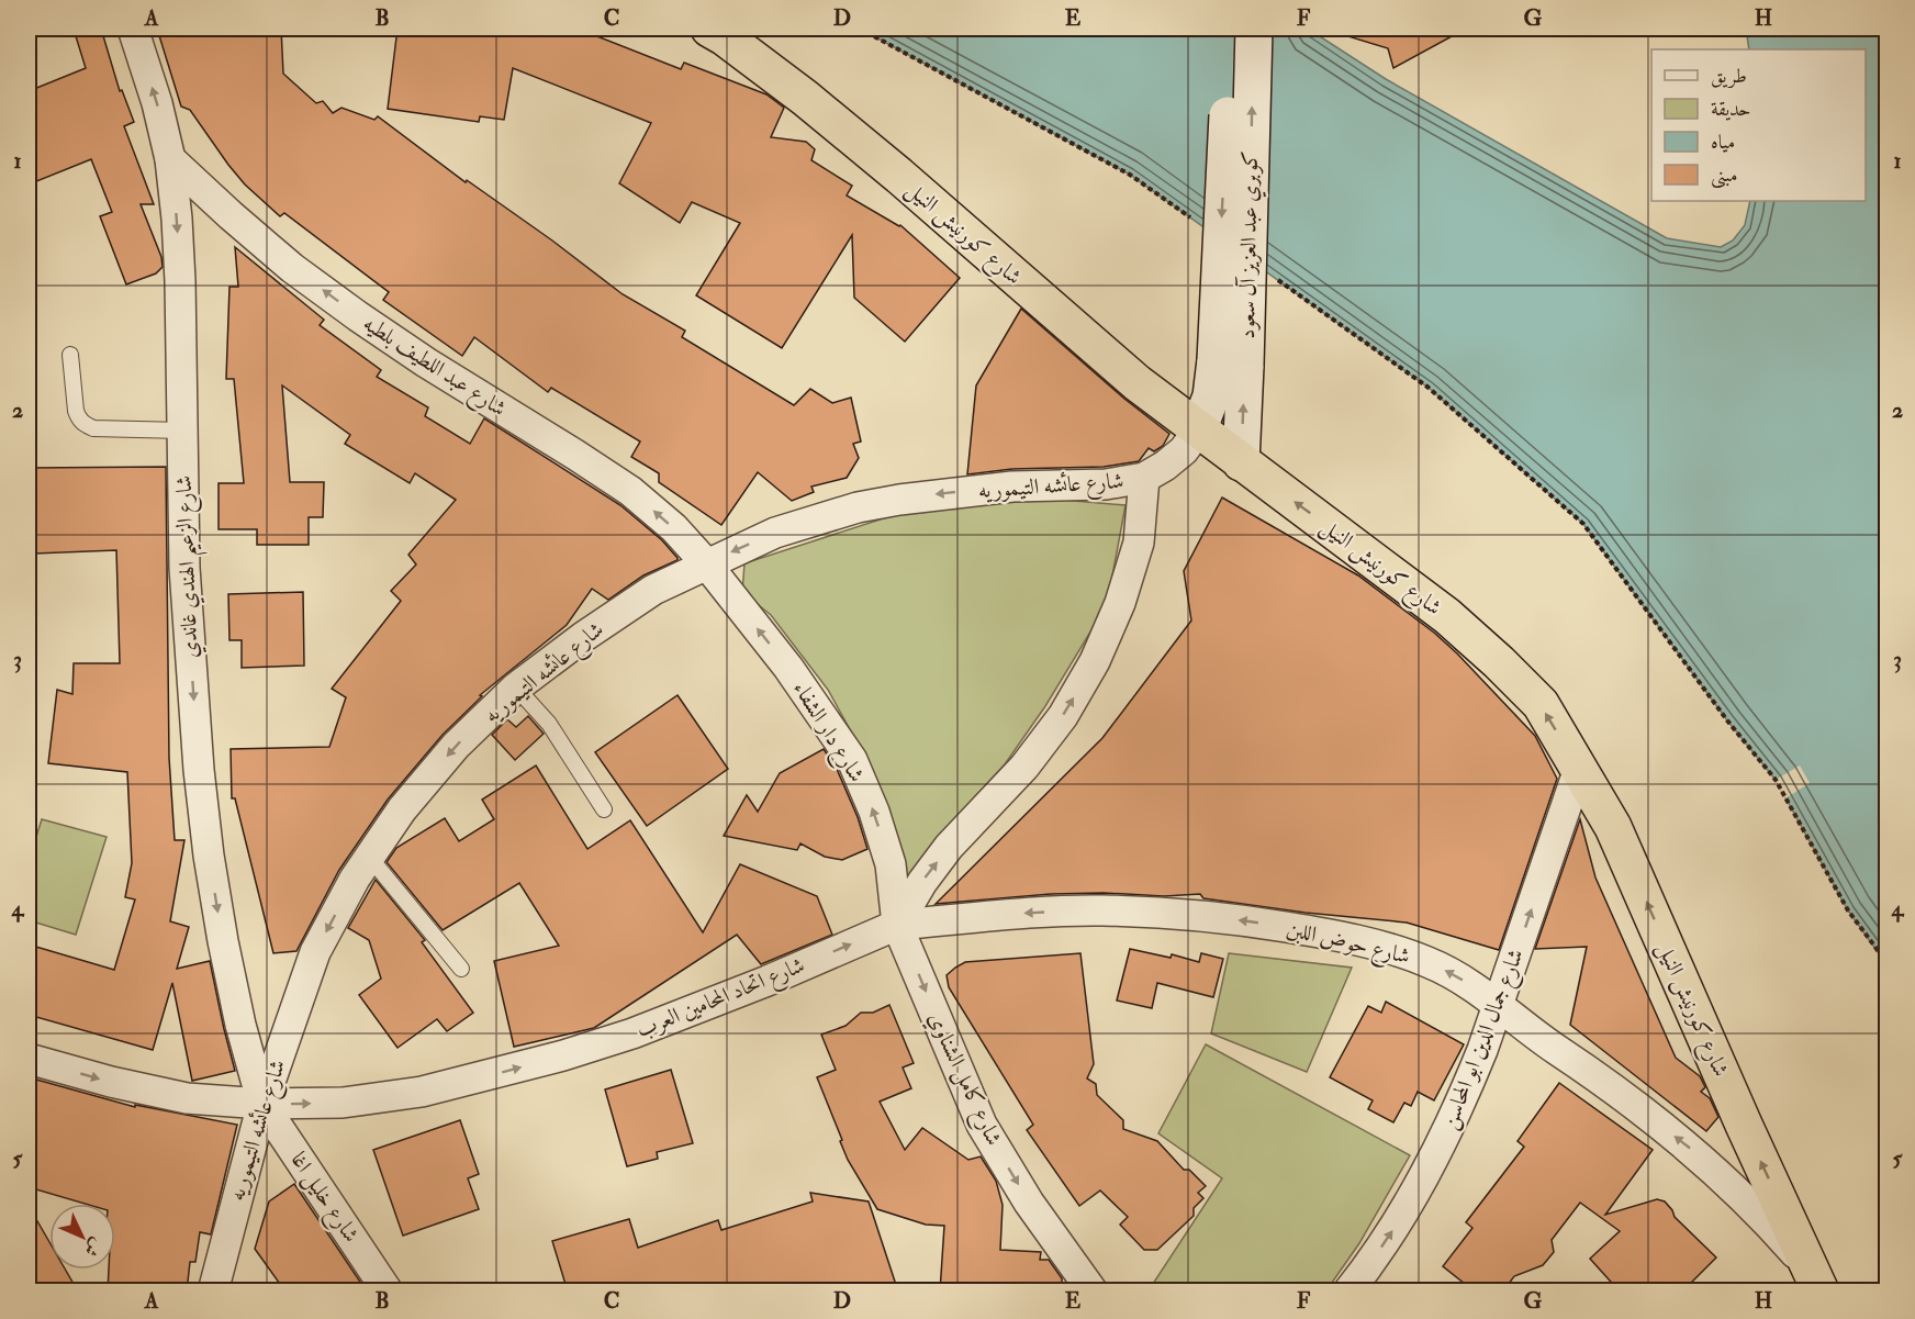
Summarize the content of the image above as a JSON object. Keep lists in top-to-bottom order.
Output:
{
  "streets": {
    "highway": ["شارع كورنيش النيل"],
    "main road": ["كوبري عبد العزيز آل سعود"],
    "street": [
      "شارع عبد اللطيف بلطيه",
      "شارع عائشه التيموريه",
      "شارع الزعيم الهندي غاندي",
      "شارع دار الشفاء",
      "شارع حوض اللبن",
      "شارع اتحاد المحامين العرب",
      "شارع جمال الدين ابو المحاسن",
      "شارع كامل الشناوي",
      "شارع خليل اغا"
    ]
  },
  "crossings": [
    ["شارع كورنيش النيل", "كوبري عبد العزيز آل سعود"],
    ["شارع كورنيش النيل", "شارع عائشه التيموريه"],
    ["شارع كورنيش النيل", "شارع حوض اللبن"],
    ["شارع كورنيش النيل", "شارع جمال الدين ابو المحاسن"],
    ["كوبري عبد العزيز آل سعود", "شارع عائشه التيموريه"],
    ["شارع عبد اللطيف بلطيه", "شارع عائشه التيموريه"],
    ["شارع عبد اللطيف بلطيه", "شارع الزعيم الهندي غاندي"],
    ["شارع عبد اللطيف بلطيه", "شارع دار الشفاء"],
    ["شارع عائشه التيموريه", "شارع الزعيم الهندي غاندي"],
    ["شارع عائشه التيموريه", "شارع دار الشفاء"],
    ["شارع عائشه التيموريه", "شارع اتحاد المحامين العرب"],
    ["شارع عائشه التيموريه", "شارع خليل اغا"],
    ["شارع الزعيم الهندي غاندي", "شارع اتحاد المحامين العرب"],
    ["شارع الزعيم الهندي غاندي", "شارع خليل اغا"],
    ["شارع دار الشفاء", "شارع حوض اللبن"],
    ["شارع دار الشفاء", "شارع اتحاد المحامين العرب"],
    ["شارع دار الشفاء", "شارع كامل الشناوي"],
    ["شارع حوض اللبن", "شارع اتحاد المحامين العرب"],
    ["شارع حوض اللبن", "شارع جمال الدين ابو المحاسن"],
    ["شارع حوض اللبن", "شارع كامل الشناوي"],
    ["شارع اتحاد المحامين العرب", "شارع كامل الشناوي"],
    ["شارع اتحاد المحامين العرب", "شارع خليل اغا"]
  ],
  "one_way": [
    "شارع كورنيش النيل",
    "شارع عبد اللطيف بلطيه",
    "شارع عائشه التيموريه",
    "شارع دار الشفاء",
    "شارع حوض اللبن",
    "شارع اتحاد المحامين العرب",
    "شارع جمال الدين ابو المحاسن",
    "شارع كامل الشناوي"
  ],
  "legend": [
    "طريق",
    "حديقة",
    "مياه",
    "مبنى"
  ],
  "north": "bottom right",
  "grid": {
    "columns": [
      "A",
      "B",
      "C",
      "D",
      "E",
      "F",
      "G",
      "H"
    ],
    "rows": [
      "1",
      "2",
      "3",
      "4",
      "5"
    ]
  }
}
